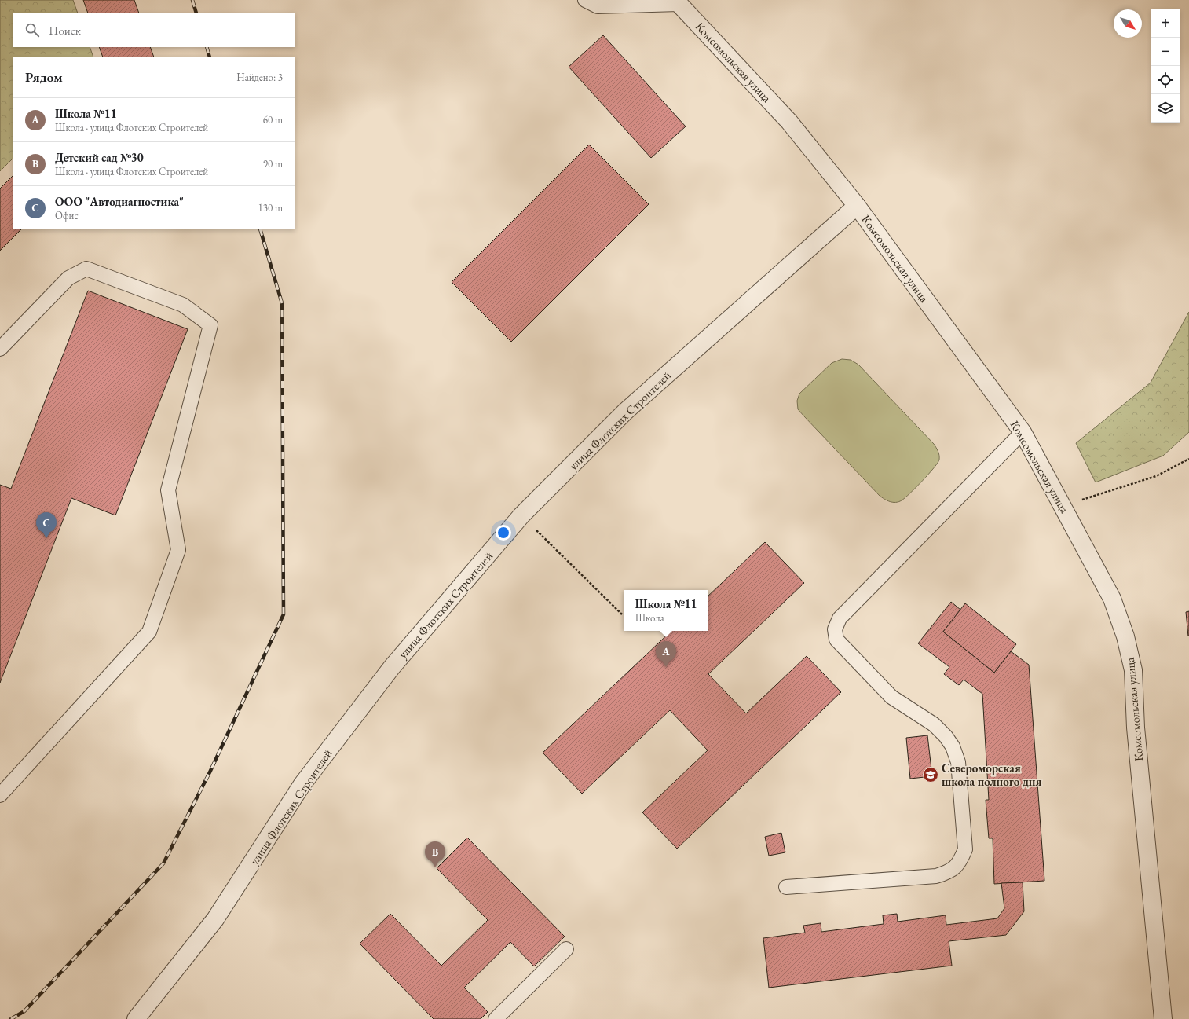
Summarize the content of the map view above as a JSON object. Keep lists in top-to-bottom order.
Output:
{
  "streets": {
    "street": ["Комсомольская улица", "улица Флотских Строителей"]
  },
  "crossings": [
    ["Комсомольская улица", "улица Флотских Строителей"]
  ],
  "places": {
    "school or university": ["Североморская школа полного дня"]
  },
  "north": "bottom right",
  "page": {
    "map_buttons": ["+", "−"],
    "search": "Поиск",
    "heading": ["Рядом", "Найдено: 3"],
    "list": [
      {
        "mark": "A",
        "name": "Школа №11",
        "note": "Школа · улица Флотских Строителей",
        "value": "60 m"
      },
      {
        "mark": "B",
        "name": "Детский сад №30",
        "note": "Школа · улица Флотских Строителей",
        "value": "90 m"
      },
      {
        "mark": "C",
        "name": "ООО \"Автодиагностика\"",
        "note": "Офис",
        "value": "130 m"
      }
    ],
    "pins": ["C", "A", "B"],
    "popup": ["Школа №11", "Школа"]
  }
}
